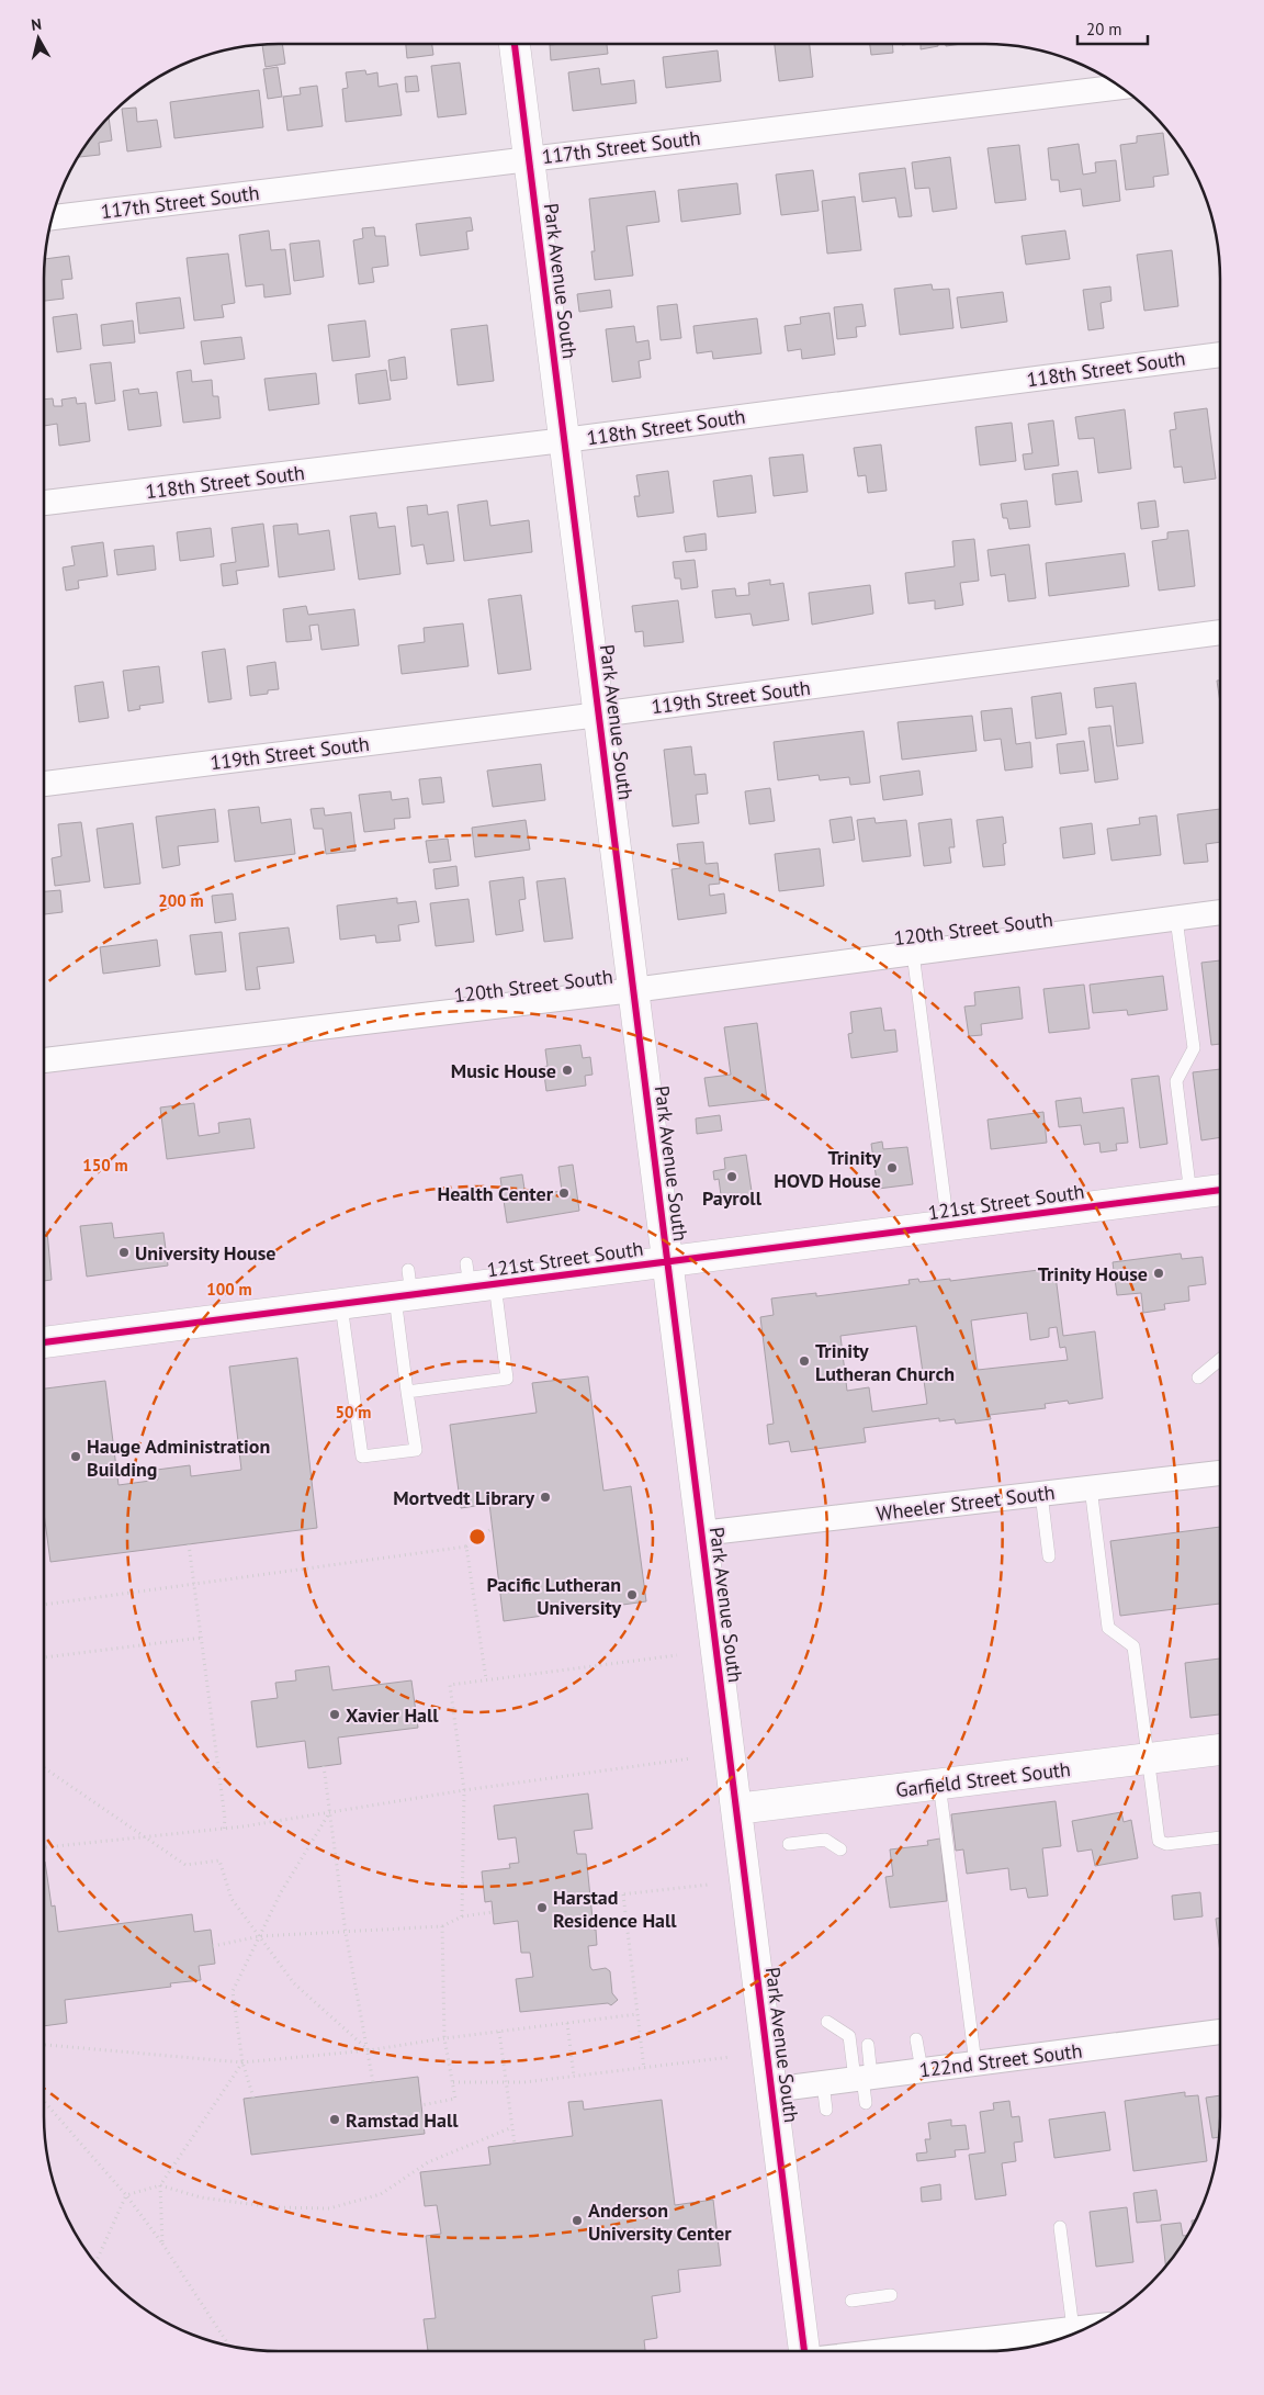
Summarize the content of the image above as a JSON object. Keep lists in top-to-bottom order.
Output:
{
  "streets": {
    "street": [
      "117th Street South",
      "Park Avenue South",
      "118th Street South",
      "119th Street South",
      "120th Street South",
      "121st Street South",
      "Wheeler Street South",
      "Garfield Street South",
      "122nd Street South"
    ]
  },
  "crossings": [
    ["117th Street South", "Park Avenue South"],
    ["Park Avenue South", "118th Street South"],
    ["Park Avenue South", "119th Street South"],
    ["Park Avenue South", "120th Street South"],
    ["Park Avenue South", "121st Street South"],
    ["Park Avenue South", "Wheeler Street South"],
    ["Park Avenue South", "Garfield Street South"],
    ["Park Avenue South", "122nd Street South"]
  ],
  "places": [
    "Music House",
    "Trinity HOVD House",
    "Payroll",
    "Health Center",
    "University House",
    "Trinity House",
    "Trinity Lutheran Church",
    "Hauge Administration Building",
    "Mortvedt Library",
    "Pacific Lutheran University",
    "Xavier Hall",
    "Harstad Residence Hall",
    "Ramstad Hall",
    "Anderson University Center"
  ],
  "scale_bar": "20 m",
  "north": "top",
  "rings": [
    "200 m",
    "150 m",
    "100 m",
    "50 m"
  ]
}
